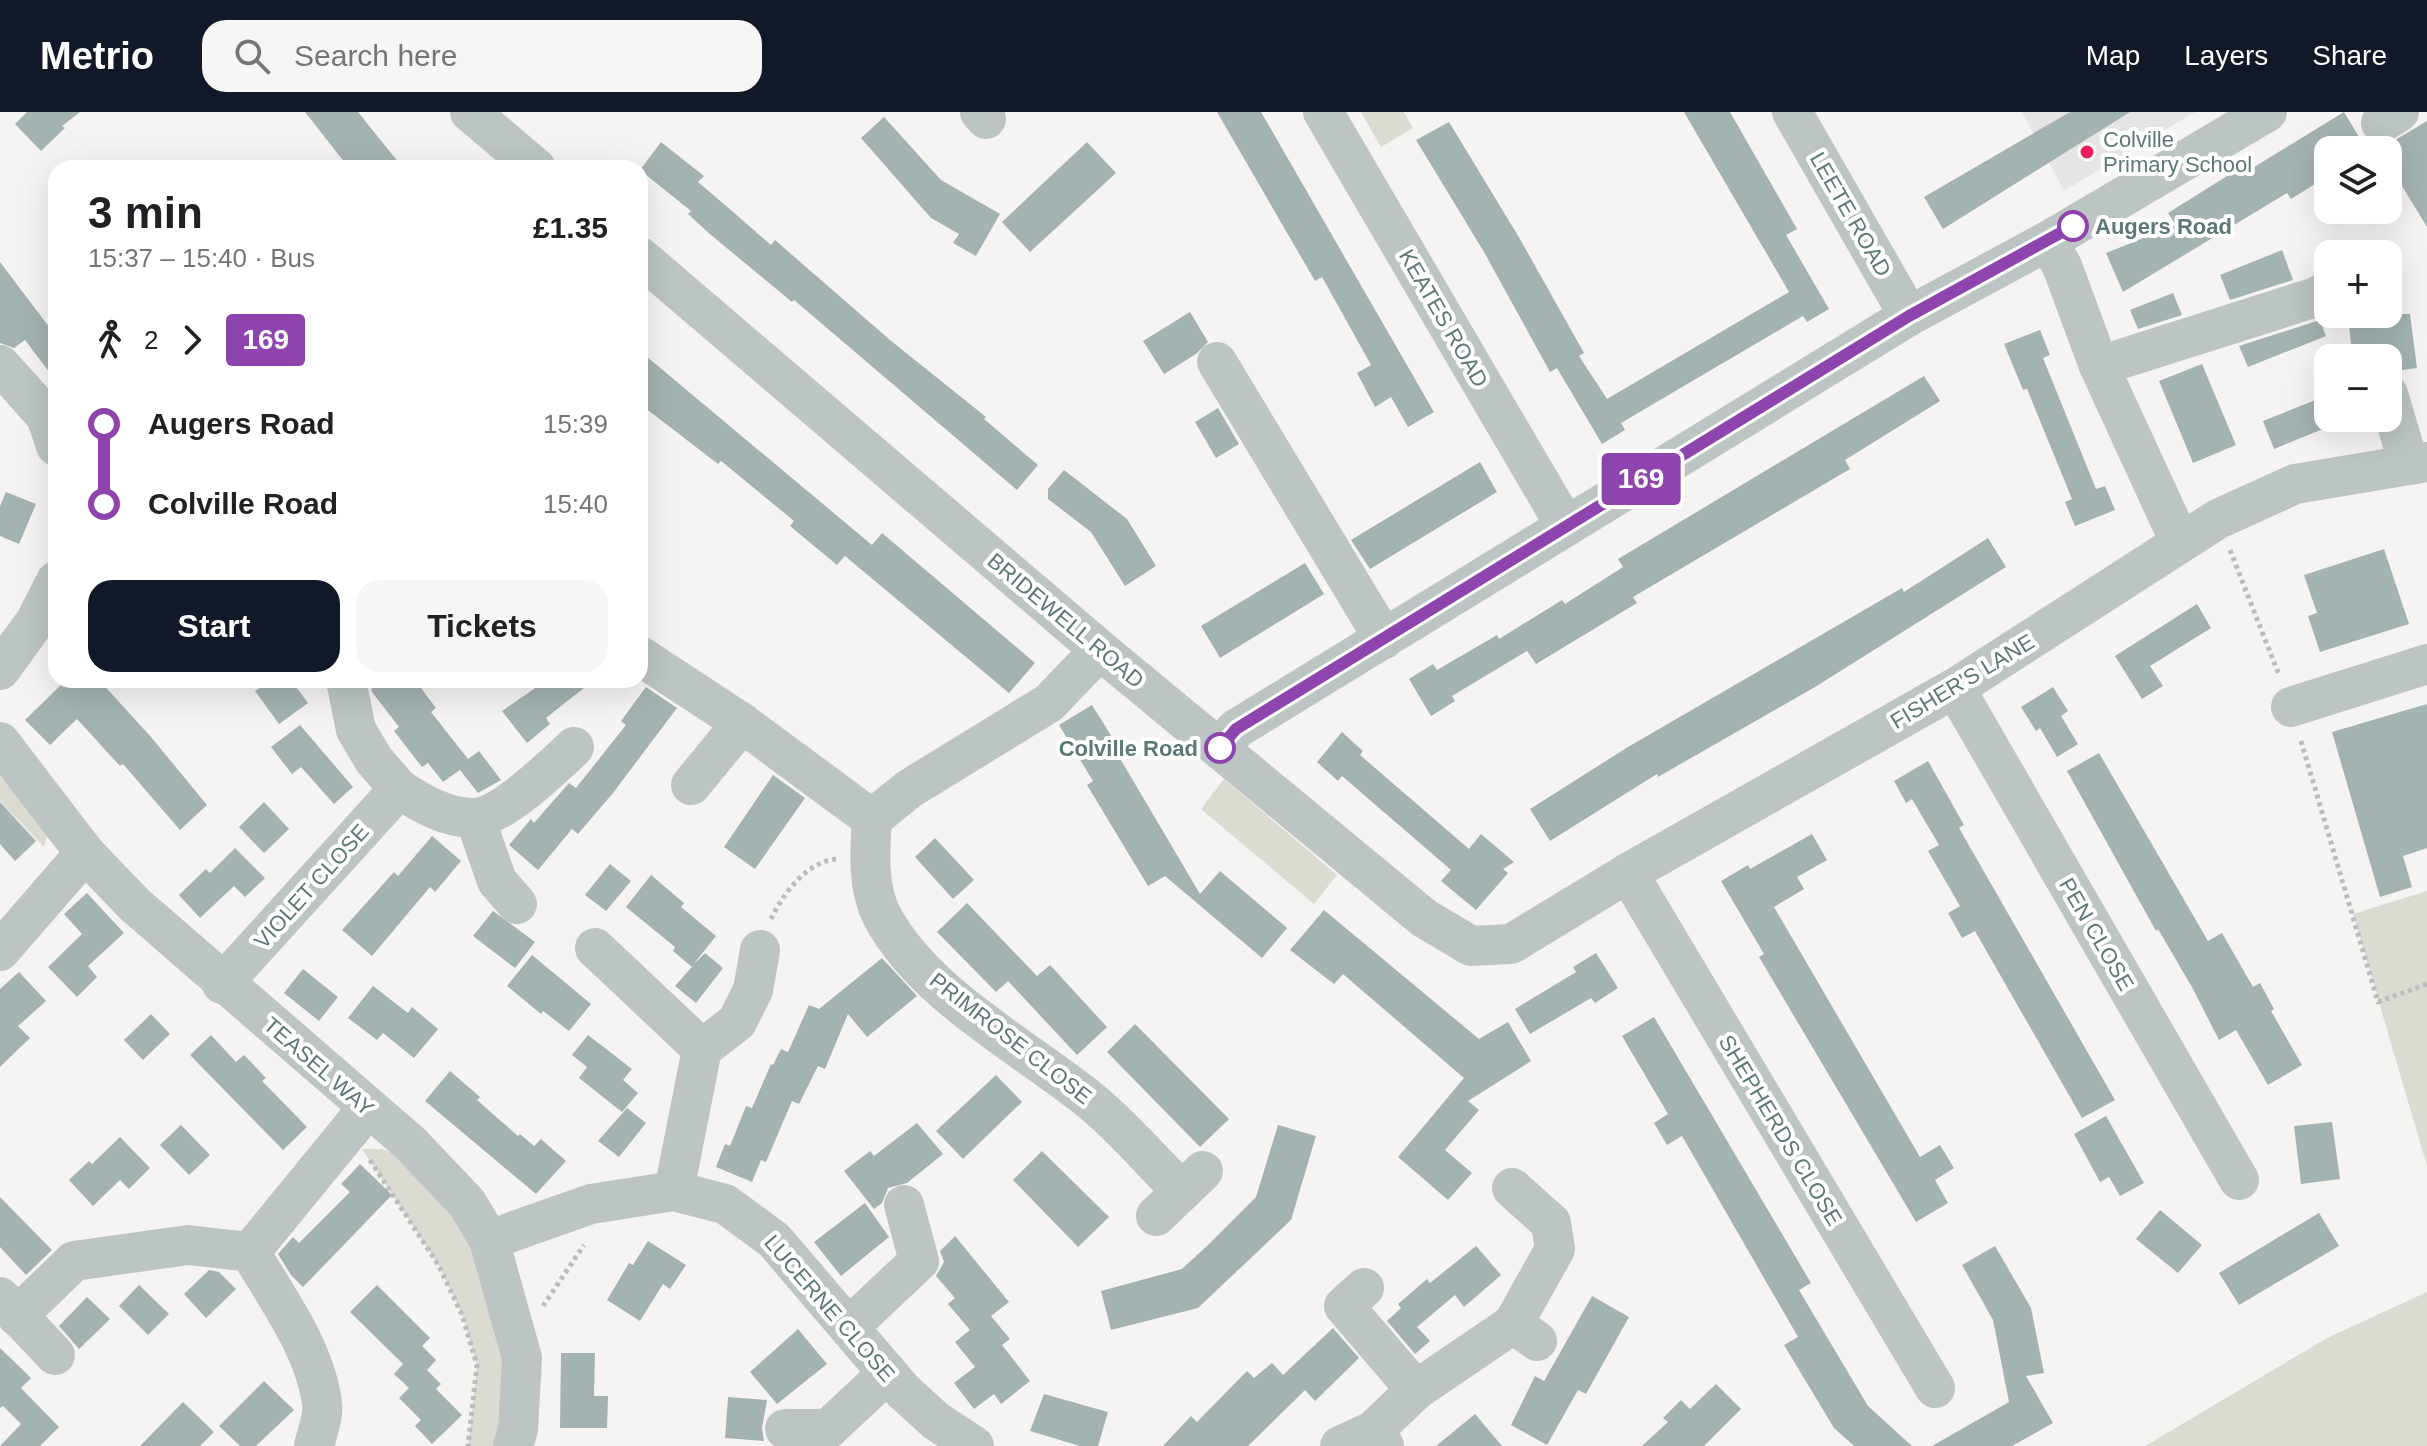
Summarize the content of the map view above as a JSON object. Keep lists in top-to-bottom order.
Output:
{
  "streets": {
    "street": [
      "LEETE ROAD",
      "KEATES ROAD",
      "BRIDEWELL ROAD",
      "FISHER'S LANE",
      "VIOLET CLOSE",
      "PEN CLOSE",
      "PRIMROSE CLOSE",
      "TEASEL WAY",
      "SHEPHERDS CLOSE",
      "LUCERNE CLOSE"
    ]
  },
  "crossings": [
    ["BRIDEWELL ROAD", "FISHER'S LANE"],
    ["FISHER'S LANE", "PEN CLOSE"],
    ["FISHER'S LANE", "SHEPHERDS CLOSE"],
    ["VIOLET CLOSE", "TEASEL WAY"],
    ["TEASEL WAY", "LUCERNE CLOSE"]
  ],
  "places": ["Colville Primary School", "Augers Road", "Colville Road"],
  "lines": ["bus line 169"],
  "page": {
    "header": "Metrio",
    "search": "Search here",
    "nav": ["Map", "Layers", "Share"],
    "on_map": "169",
    "map_buttons": ["+", "−"],
    "heading": ["3 min", "15:37 – 15:40 · Bus", "£1.35"],
    "legs": ["2", "169"],
    "list": [
      {
        "name": "Augers Road",
        "value": "15:39"
      },
      {
        "name": "Colville Road",
        "value": "15:40"
      }
    ],
    "buttons": ["Start", "Tickets"]
  }
}
